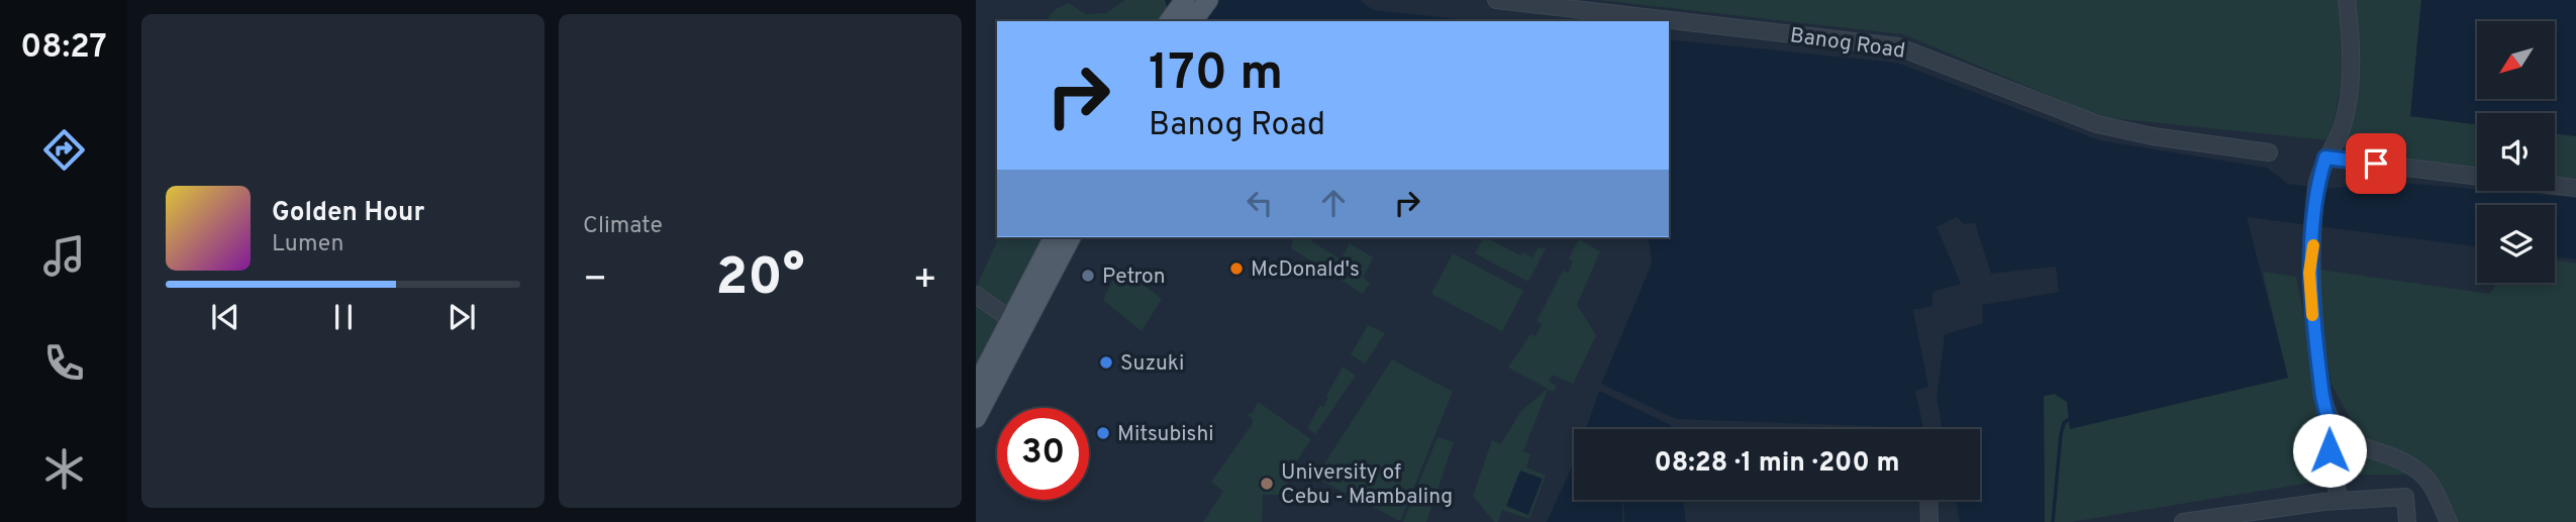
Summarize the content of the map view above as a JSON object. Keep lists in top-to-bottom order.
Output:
{
  "streets": {
    "street": ["Banog Road"]
  },
  "places": [
    "McDonald's",
    "Petron",
    "Suzuki",
    "Mitsubishi",
    "University of Cebu - Mambaling"
  ],
  "north": "bottom left",
  "page": {
    "tabs": "08:27",
    "tile": "Climate",
    "turn": ["170 m", "Banog Road"],
    "song": ["Golden Hour", "Lumen"],
    "heat": ["−", "20°", "+"],
    "limit": "30",
    "trip": "08:28 · 1 min · 200 m"
  }
}
